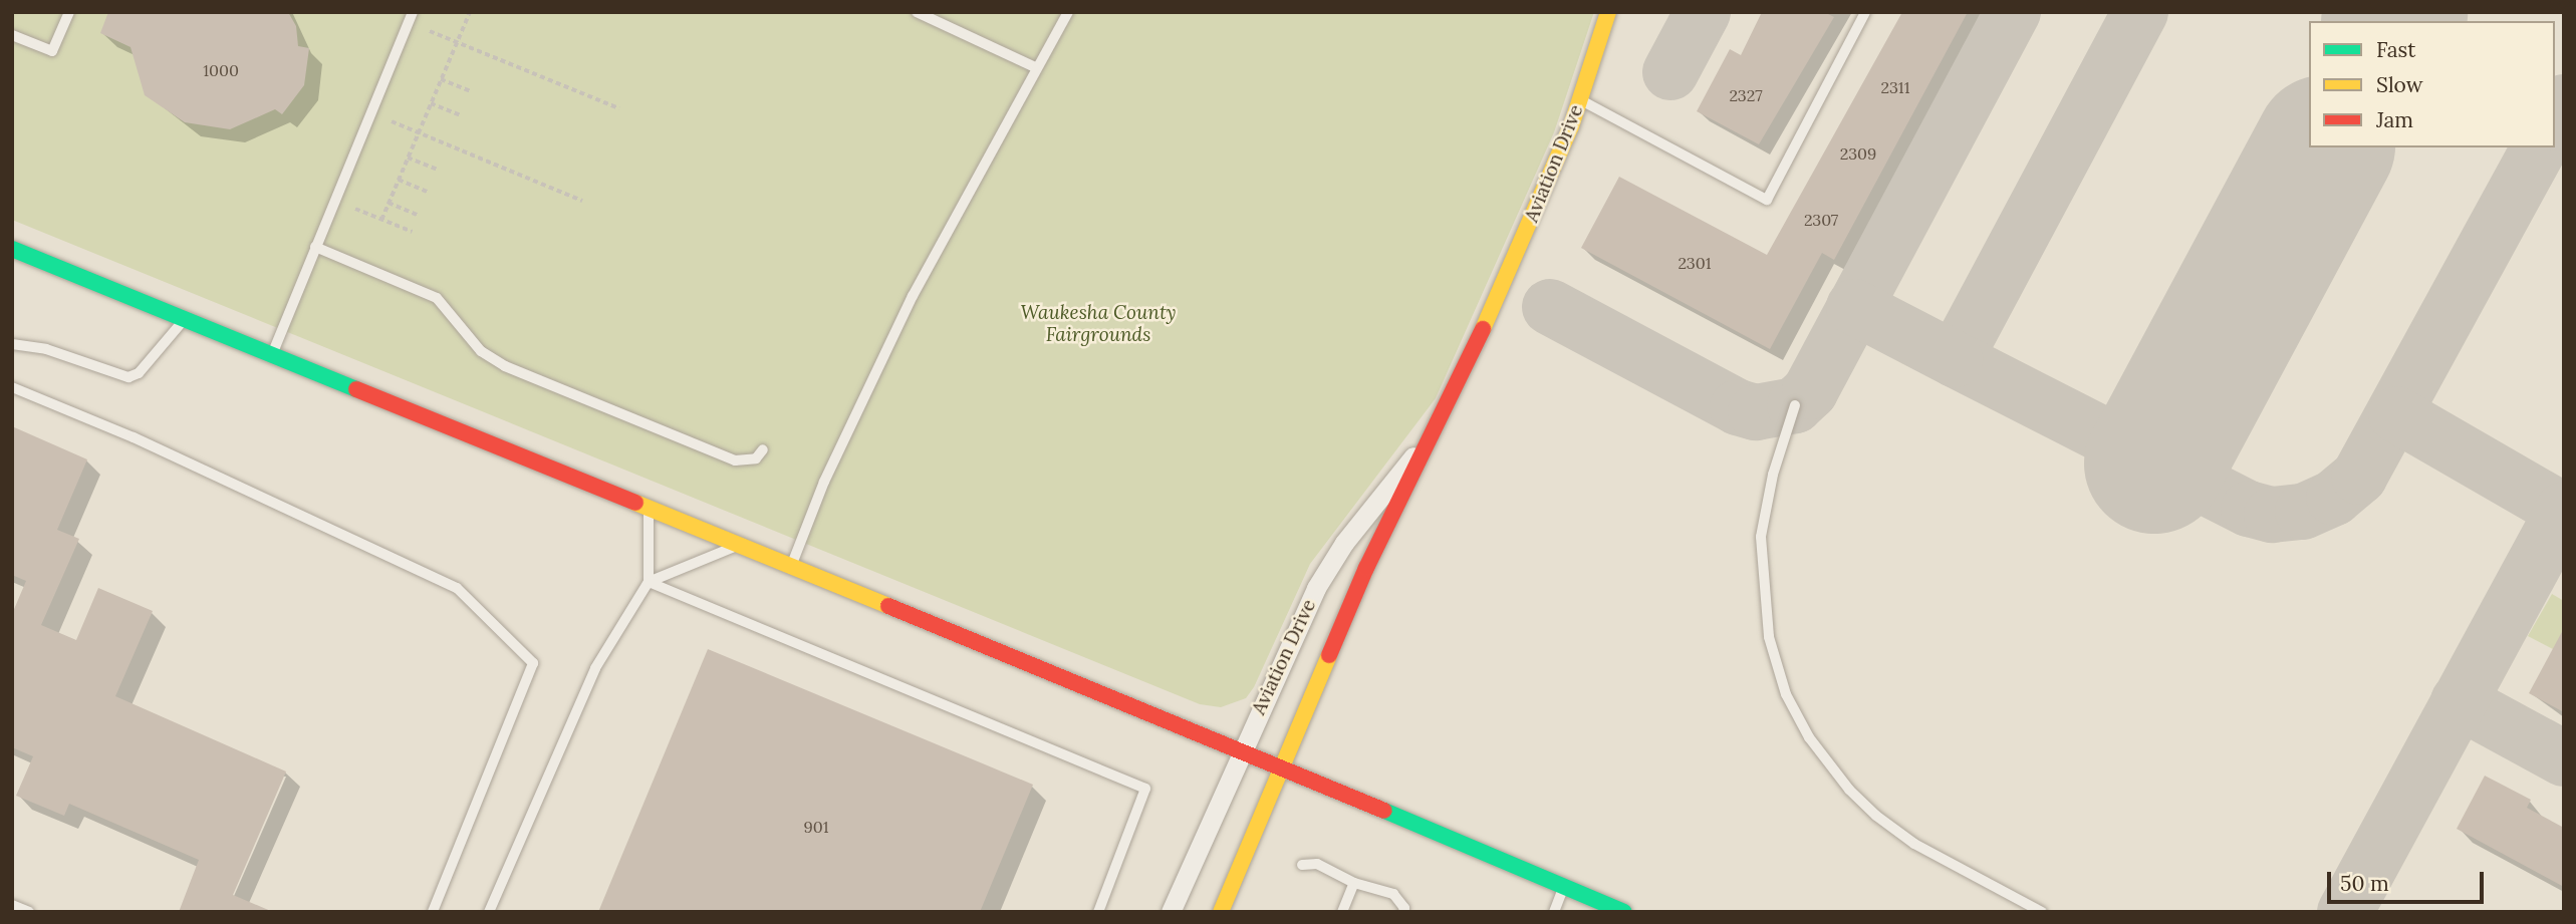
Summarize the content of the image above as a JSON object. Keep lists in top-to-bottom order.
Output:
{
  "streets": {
    "street": ["Aviation Drive"]
  },
  "parks": ["Waukesha County Fairgrounds"],
  "house_numbers": [
    "1000",
    "2311",
    "2327",
    "2309",
    "2307",
    "2301",
    "901"
  ],
  "legend": ["Fast", "Slow", "Jam"],
  "scale_bar": "50 m"
}
